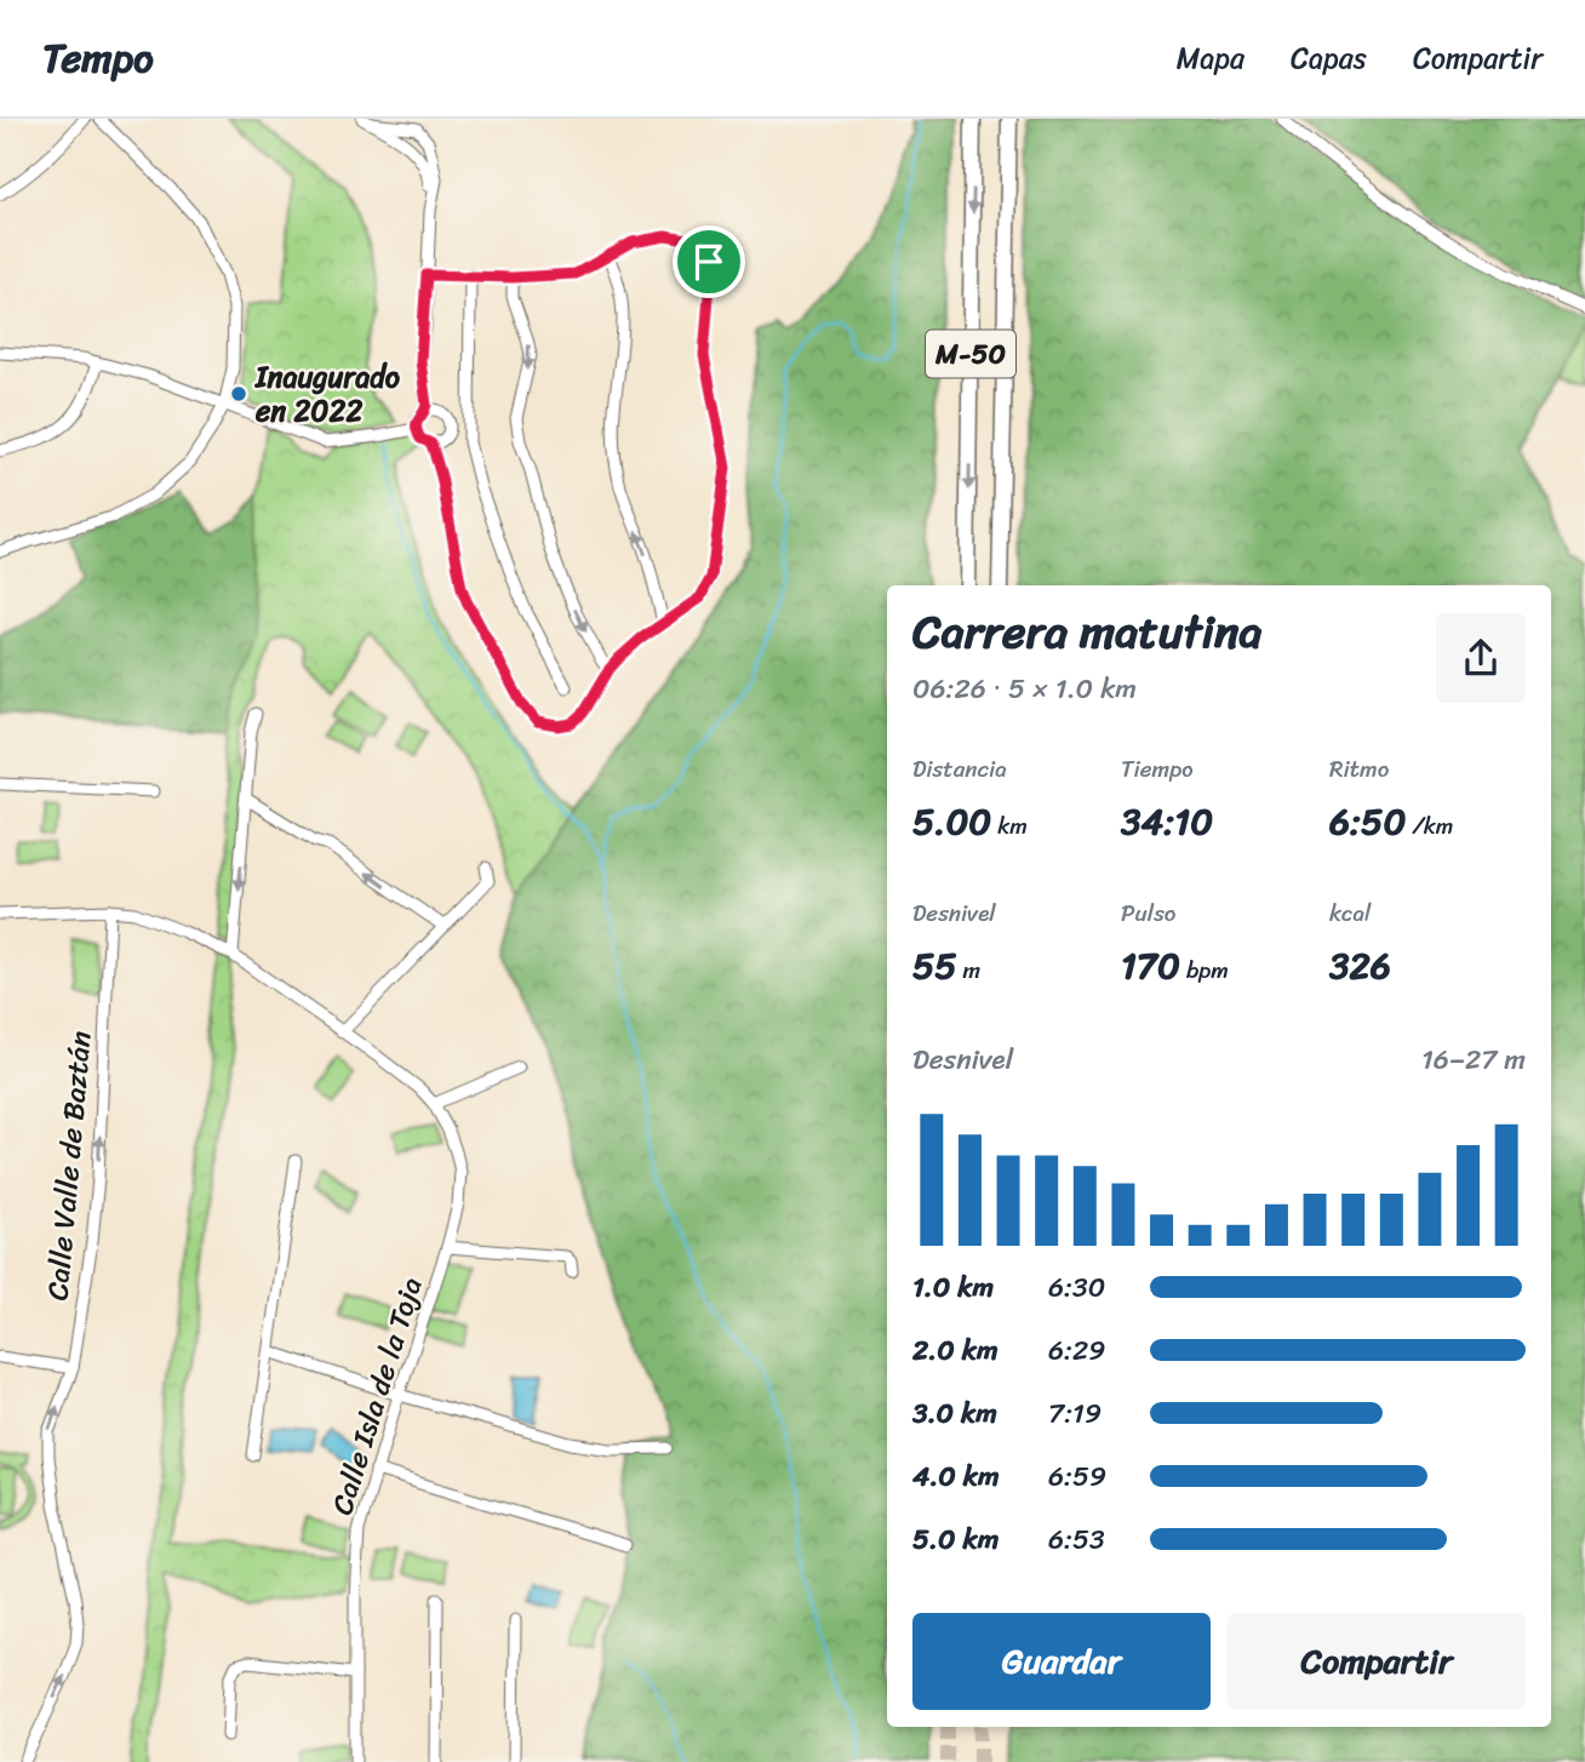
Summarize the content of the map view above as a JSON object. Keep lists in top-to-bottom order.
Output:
{
  "streets": {
    "highway": ["M-50"],
    "street": ["Calle Valle de Baztán", "Calle Isla de la Toja"]
  },
  "crossings": [
    ["Calle Valle de Baztán", "Calle Isla de la Toja"]
  ],
  "one_way": ["Calle Valle de Baztán"],
  "places": ["Inaugurado en 2022"],
  "page": {
    "header": "Tempo",
    "nav": ["Mapa", "Capas", "Compartir"],
    "heading": ["Carrera matutina", "06:26 · 5 × 1.0 km"],
    "stats": [
      ["Distancia", "5.00 km"],
      ["Tiempo", "34:10"],
      ["Ritmo", "6:50 /km"],
      ["Desnivel", "55 m"],
      ["Pulso", "170 bpm"],
      ["kcal", "326"]
    ],
    "chart": ["Desnivel", "16–27 m"],
    "list": [
      {
        "name": "1.0 km",
        "note": "6:30"
      },
      {
        "name": "2.0 km",
        "note": "6:29"
      },
      {
        "name": "3.0 km",
        "note": "7:19"
      },
      {
        "name": "4.0 km",
        "note": "6:59"
      },
      {
        "name": "5.0 km",
        "note": "6:53"
      }
    ],
    "buttons": ["Guardar", "Compartir"]
  }
}
